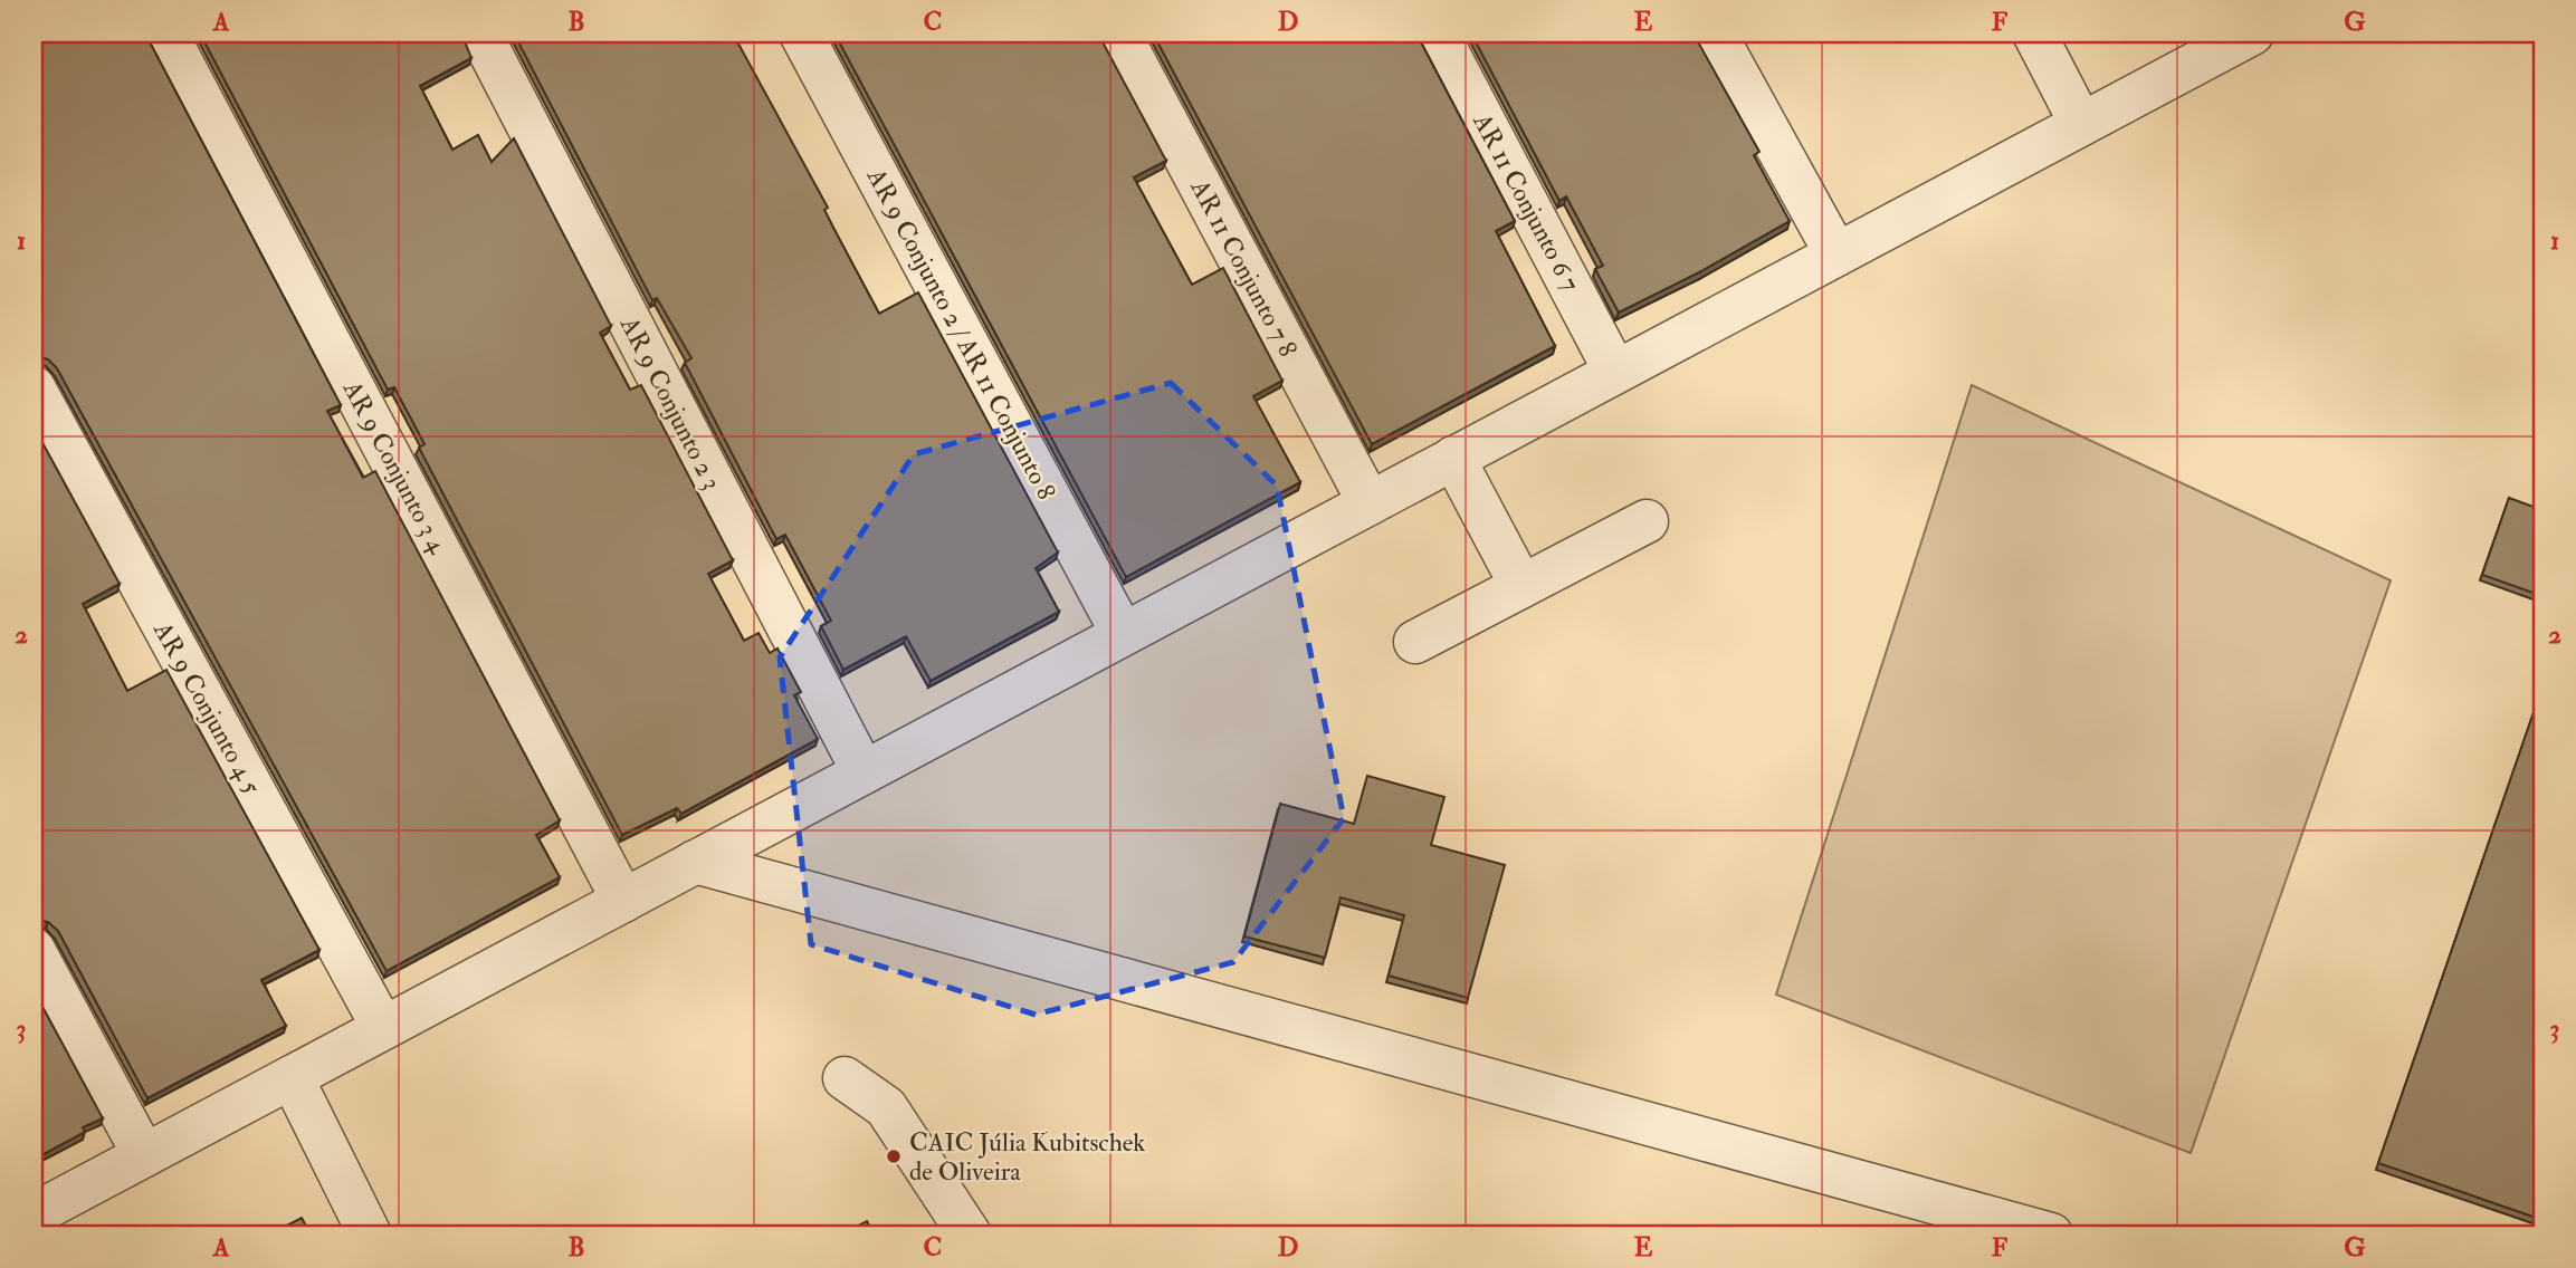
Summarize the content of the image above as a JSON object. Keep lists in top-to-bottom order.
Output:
{
  "streets": {
    "street": [
      "AR 11 Conjunto 6 7",
      "AR 11 Conjunto 7 8",
      "AR 9 Conjunto 2 / AR 11 Conjunto 8",
      "AR 9 Conjunto 2 3",
      "AR 9 Conjunto 3 4",
      "AR 9 Conjunto 4 5"
    ]
  },
  "places": ["CAIC Júlia Kubitschek de Oliveira"],
  "grid": {
    "columns": [
      "A",
      "B",
      "C",
      "D",
      "E",
      "F",
      "G"
    ],
    "rows": ["1", "2", "3"]
  }
}
